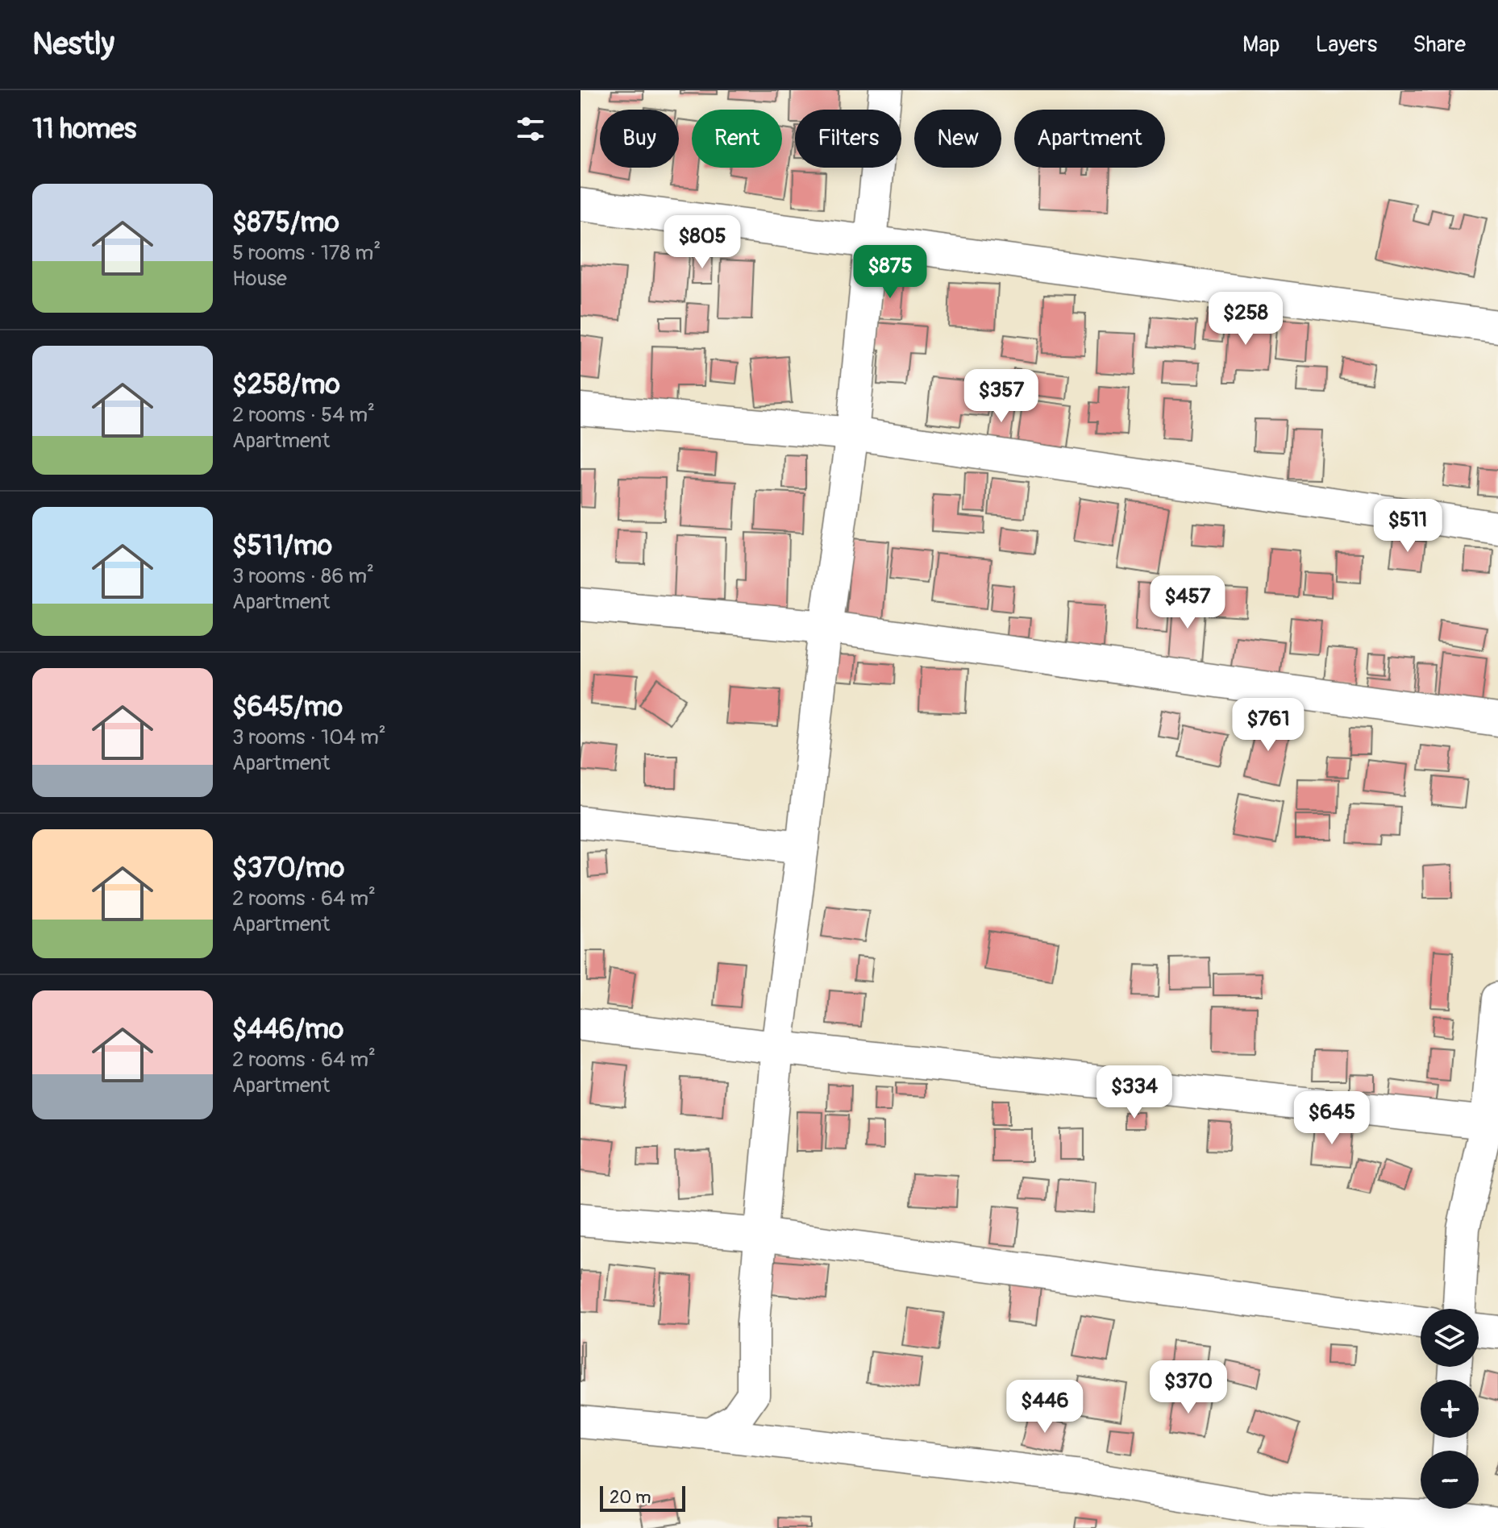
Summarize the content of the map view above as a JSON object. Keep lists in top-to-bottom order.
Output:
{
  "scale_bar": "20 m",
  "page": {
    "header": "Nestly",
    "nav": ["Map", "Layers", "Share"],
    "heading": "11 homes",
    "chip": [
      "Buy",
      "Rent",
      "Filters",
      "New",
      "Apartment"
    ],
    "list": [
      {
        "name": "$875/mo",
        "note": "5 rooms · 178 m² · House"
      },
      {
        "name": "$258/mo",
        "note": "2 rooms · 54 m² · Apartment"
      },
      {
        "name": "$511/mo",
        "note": "3 rooms · 86 m² · Apartment"
      },
      {
        "name": "$645/mo",
        "note": "3 rooms · 104 m² · Apartment"
      },
      {
        "name": "$370/mo",
        "note": "2 rooms · 64 m² · Apartment"
      },
      {
        "name": "$446/mo",
        "note": "2 rooms · 64 m² · Apartment"
      }
    ],
    "price": [
      "$805",
      "$875",
      "$258",
      "$357",
      "$511",
      "$457",
      "$761",
      "$334",
      "$645",
      "$370",
      "$446"
    ],
    "map_buttons": ["+", "−"],
    "scale": "20 m"
  }
}
